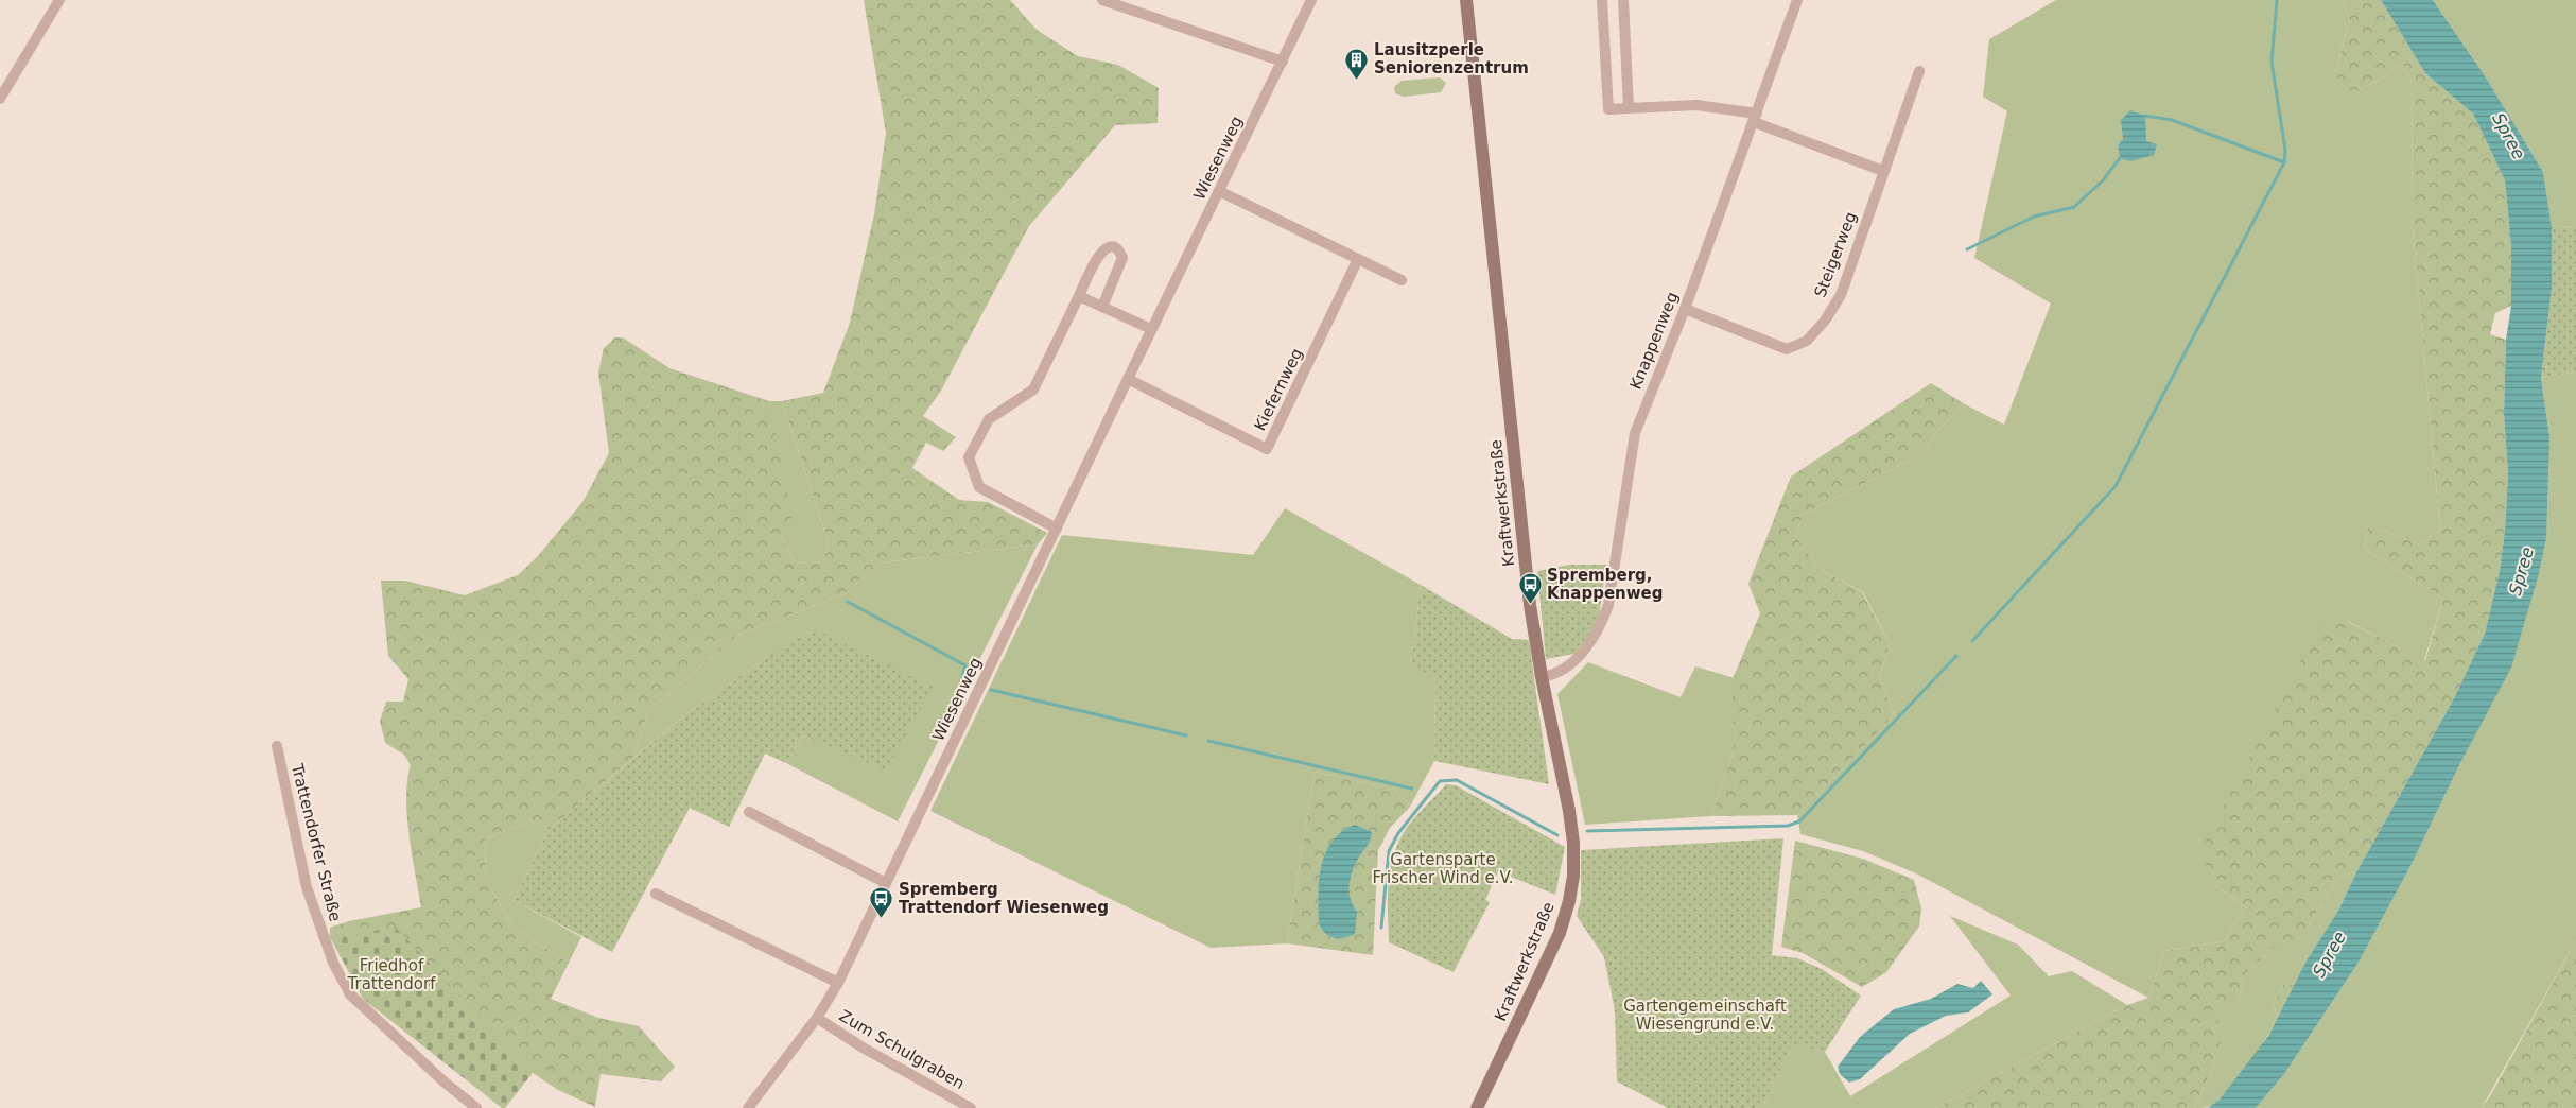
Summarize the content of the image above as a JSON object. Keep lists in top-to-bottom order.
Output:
{
  "streets": {
    "main road": ["Kraftwerkstraße"],
    "street": [
      "Wiesenweg",
      "Steigerweg",
      "Knappenweg",
      "Kiefernweg",
      "Trattendorfer Straße",
      "Zum Schulgraben"
    ]
  },
  "crossings": [
    ["Wiesenweg", "Kiefernweg"],
    ["Wiesenweg", "Zum Schulgraben"],
    ["Steigerweg", "Knappenweg"],
    ["Knappenweg", "Kraftwerkstraße"]
  ],
  "water": ["Spree"],
  "parks": ["Gartensparte Frischer Wind e.V.", "Friedhof Trattendorf", "Gartengemeinschaft Wiesengrund e.V."],
  "places": {
    "building": ["Lausitzperle Seniorenzentrum"],
    "bus stop": ["Spremberg, Knappenweg", "Spremberg Trattendorf Wiesenweg"]
  }
}
